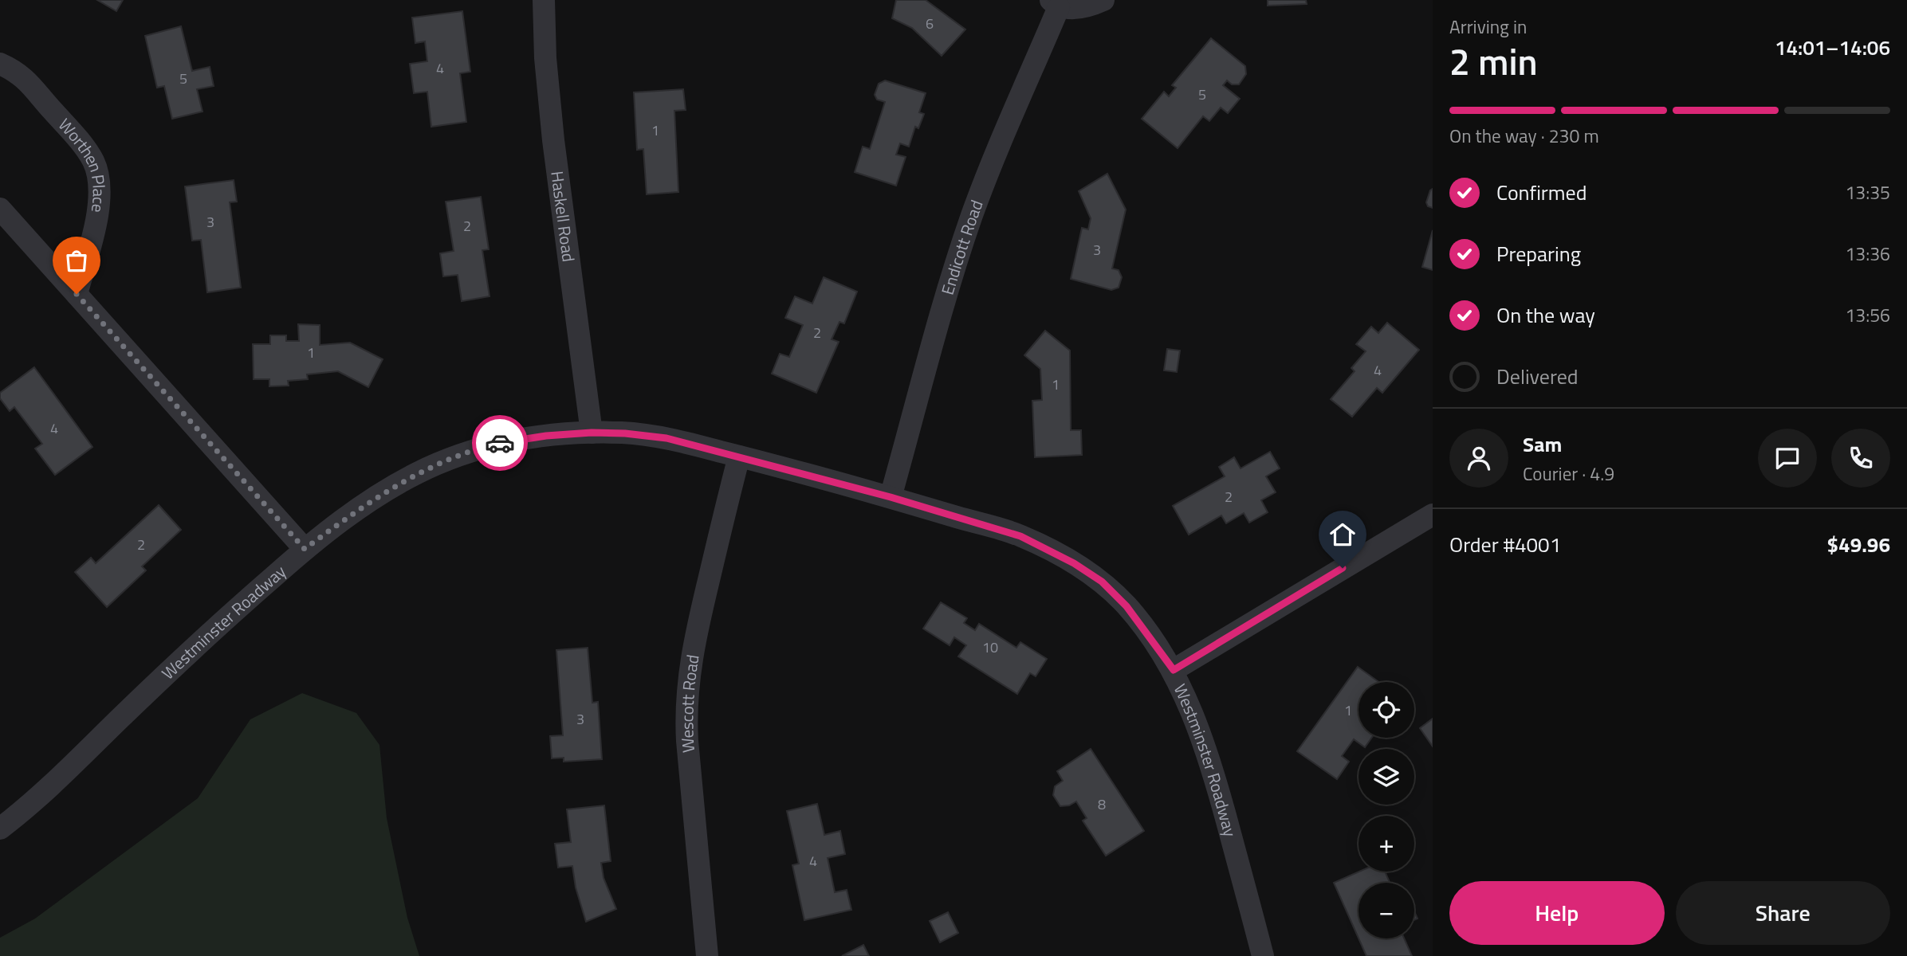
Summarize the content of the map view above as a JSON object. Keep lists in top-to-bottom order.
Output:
{
  "streets": {
    "street": [
      "Worthen Place",
      "Haskell Road",
      "Endicott Road",
      "Westminster Roadway",
      "Wescott Road"
    ]
  },
  "crossings": [
    ["Haskell Road", "Westminster Roadway"],
    ["Endicott Road", "Westminster Roadway"],
    ["Westminster Roadway", "Wescott Road"]
  ],
  "house_numbers": [
    "6",
    "4",
    "5",
    "5",
    "1",
    "3",
    "2",
    "3",
    "2",
    "1",
    "4",
    "1",
    "4",
    "2",
    "2",
    "10",
    "1",
    "3",
    "8",
    "4"
  ],
  "page": {
    "heading": ["2 min", "Arriving in", "14:01–14:06"],
    "panel": [
      "Sam",
      "Courier · 4.9",
      "Order #4001",
      "$49.96"
    ],
    "bar": "On the way · 230 m",
    "list": [
      ["Confirmed", "13:35"],
      ["Preparing", "13:36"],
      ["On the way", "13:56"],
      "Delivered"
    ],
    "map_buttons": ["+", "−"],
    "buttons": ["Help", "Share"]
  }
}
